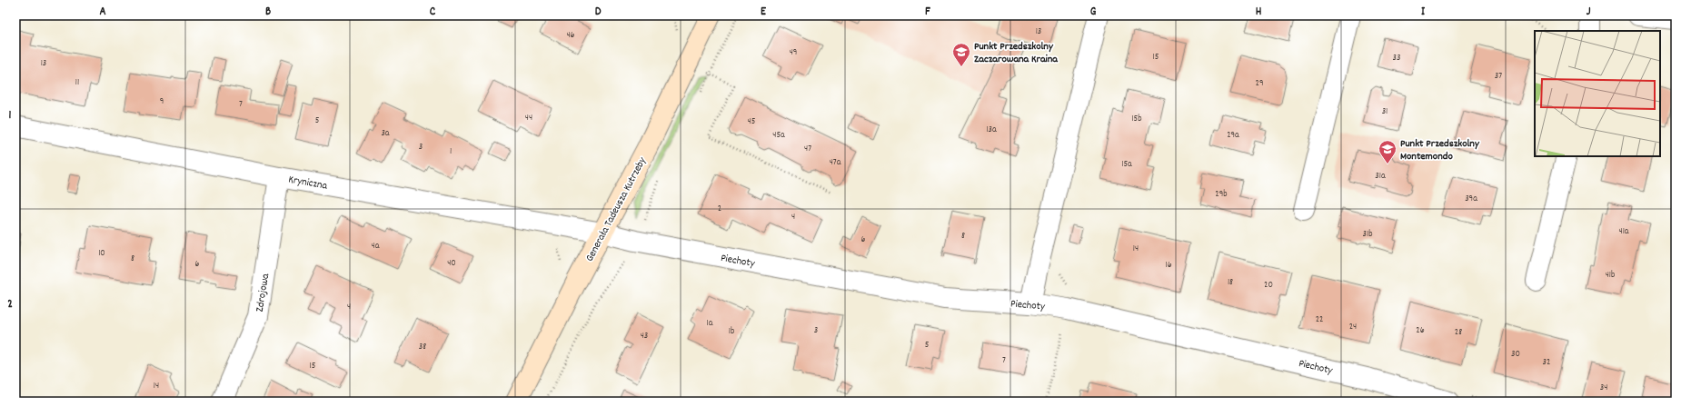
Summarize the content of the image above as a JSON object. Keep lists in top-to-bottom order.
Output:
{
  "streets": {
    "street": [
      "Kryniczna",
      "Generała Tadeusza Kutrzeby",
      "Piechoty",
      "Zdrojowa"
    ]
  },
  "crossings": [
    ["Kryniczna", "Generała Tadeusza Kutrzeby"],
    ["Kryniczna", "Piechoty"],
    ["Kryniczna", "Zdrojowa"],
    ["Generała Tadeusza Kutrzeby", "Piechoty"]
  ],
  "places": {
    "school or university": ["Punkt Przedszkolny Zaczarowana Kraina", "Punkt Przedszkolny Montemondo"]
  },
  "house_numbers": [
    "13",
    "46",
    "49",
    "15",
    "33",
    "13",
    "37",
    "11",
    "29",
    "9",
    "7",
    "31",
    "44",
    "15b",
    "5",
    "45",
    "13a",
    "3a",
    "45a",
    "29a",
    "3",
    "47",
    "1",
    "47a",
    "15a",
    "31a",
    "29b",
    "39a",
    "2",
    "4",
    "41a",
    "31b",
    "8",
    "6",
    "4a",
    "14",
    "10",
    "8",
    "40",
    "6",
    "16",
    "41b",
    "18",
    "20",
    "4",
    "22",
    "1a",
    "24",
    "3",
    "26",
    "1b",
    "28",
    "43",
    "5",
    "38",
    "30",
    "7",
    "32",
    "15",
    "14",
    "34"
  ],
  "grid": {
    "columns": [
      "A",
      "B",
      "C",
      "D",
      "E",
      "F",
      "G",
      "H",
      "I",
      "J"
    ],
    "rows": ["1", "2"]
  }
}
